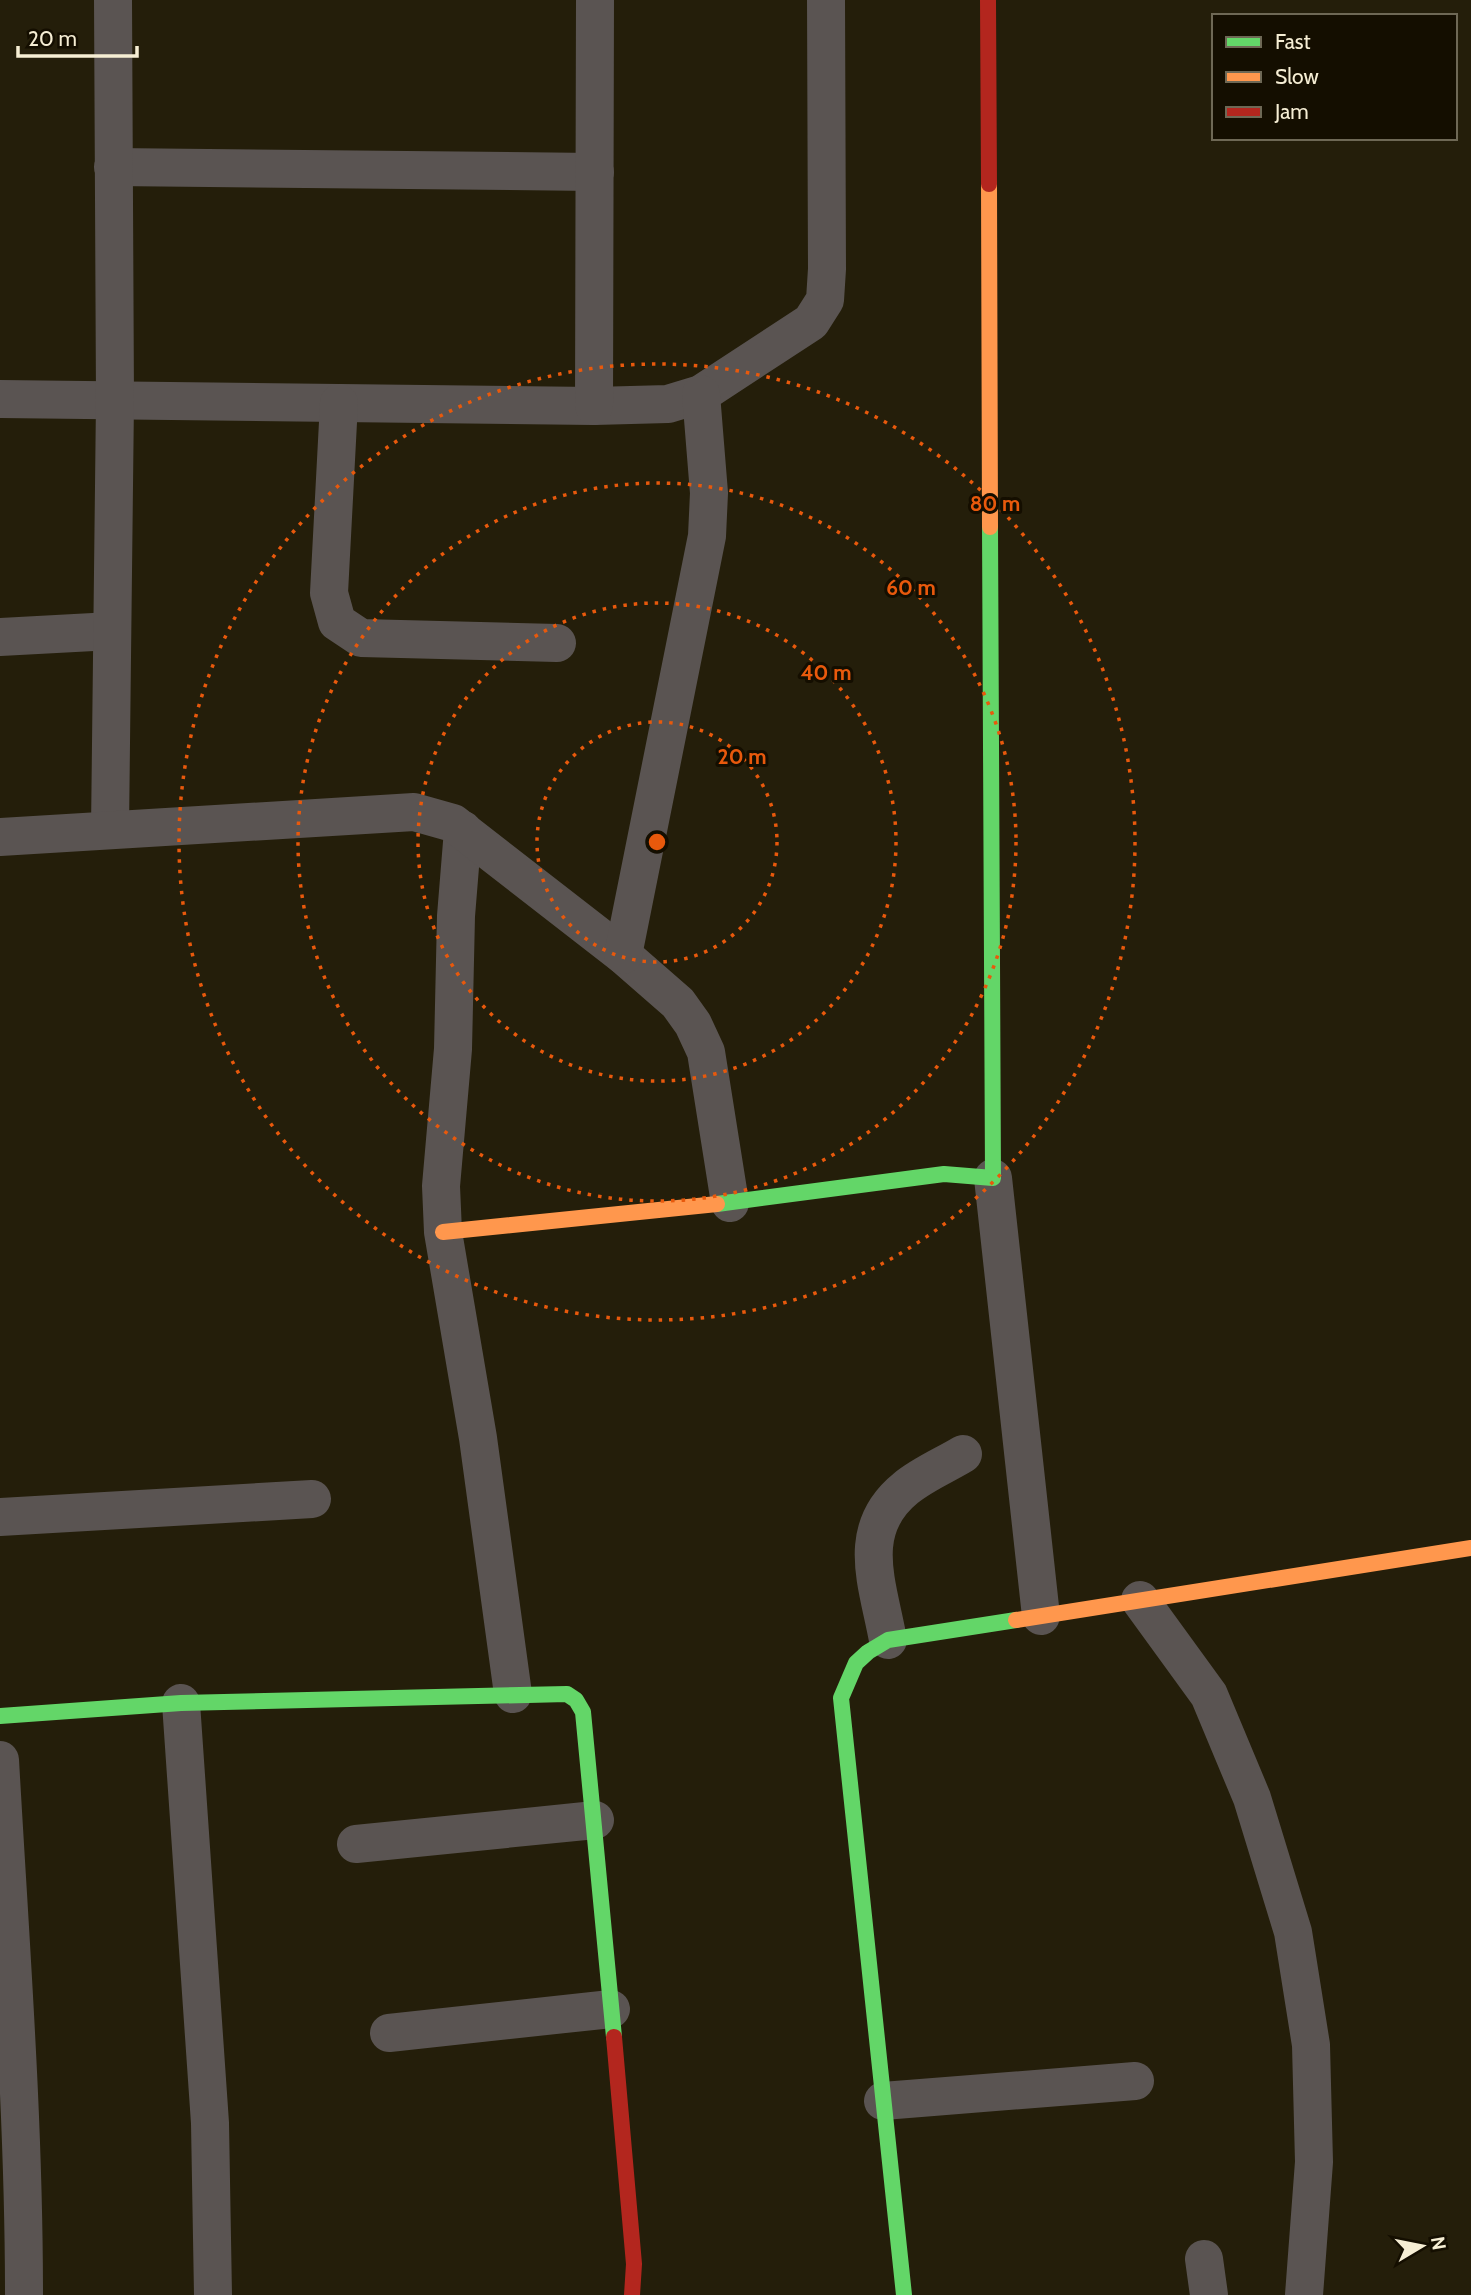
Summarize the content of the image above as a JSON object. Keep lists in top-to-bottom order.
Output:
{
  "legend": ["Fast", "Slow", "Jam"],
  "scale_bar": "20 m",
  "north": "right",
  "rings": [
    "80 m",
    "60 m",
    "40 m",
    "20 m"
  ]
}
